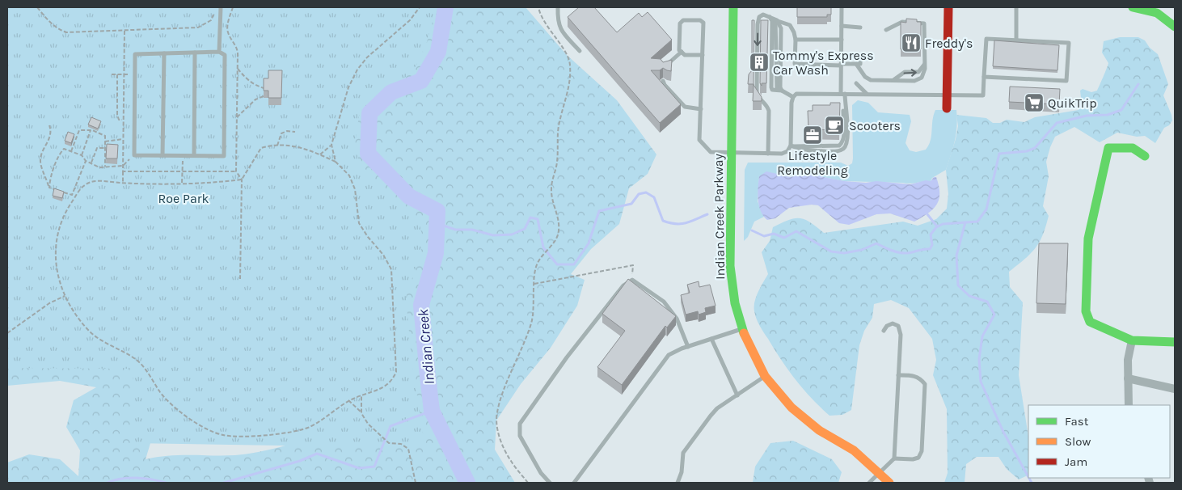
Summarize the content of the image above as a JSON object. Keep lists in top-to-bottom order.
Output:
{
  "streets": {
    "main road": ["Indian Creek Parkway"]
  },
  "water": ["Indian Creek"],
  "parks": ["Roe Park"],
  "places": {
    "restaurant": ["Freddy's"],
    "building": ["Tommy's Express Car Wash"],
    "supermarket": ["QuikTrip"],
    "cafe": ["Scooters"],
    "office": ["Lifestyle Remodeling"]
  },
  "legend": ["Fast", "Slow", "Jam"]
}
